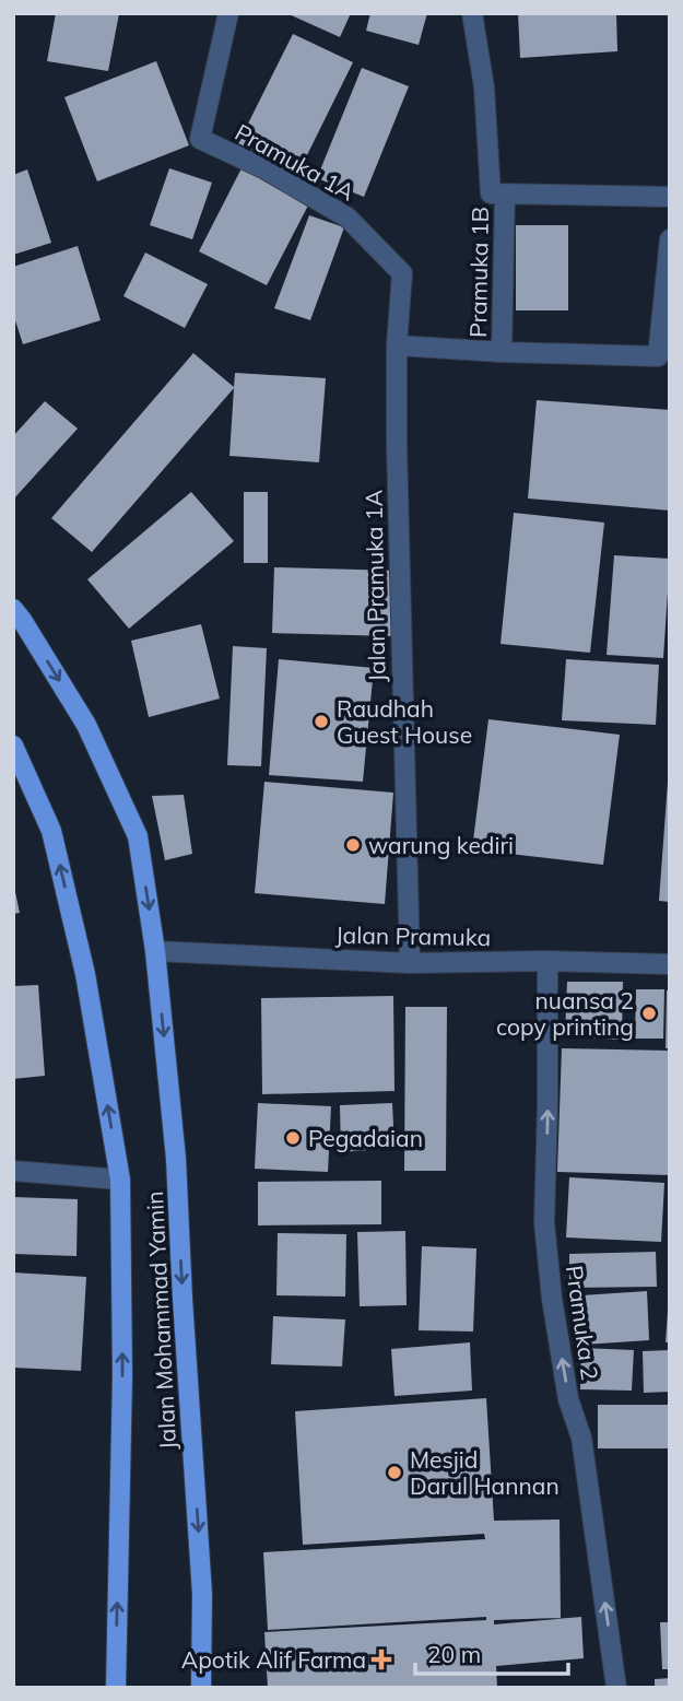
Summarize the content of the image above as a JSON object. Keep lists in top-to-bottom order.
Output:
{
  "streets": {
    "main road": ["Jalan Mohammad Yamin"],
    "street": [
      "Pramuka 1A",
      "Pramuka 1B",
      "Jalan Pramuka 1A",
      "Jalan Pramuka",
      "Pramuka 2"
    ]
  },
  "crossings": [
    ["Pramuka 1A", "Jalan Pramuka 1A"],
    ["Jalan Pramuka 1A", "Jalan Pramuka"],
    ["Jalan Pramuka", "Jalan Mohammad Yamin"],
    ["Jalan Pramuka", "Pramuka 2"]
  ],
  "one_way": ["Pramuka 2"],
  "places": {
    "other": [
      "Raudhah Guest House",
      "warung kediri",
      "nuansa 2 copy printing",
      "Pegadaian",
      "Mesjid Darul Hannan"
    ],
    "health": ["Apotik Alif Farma"]
  },
  "scale_bar": "20 m"
}
